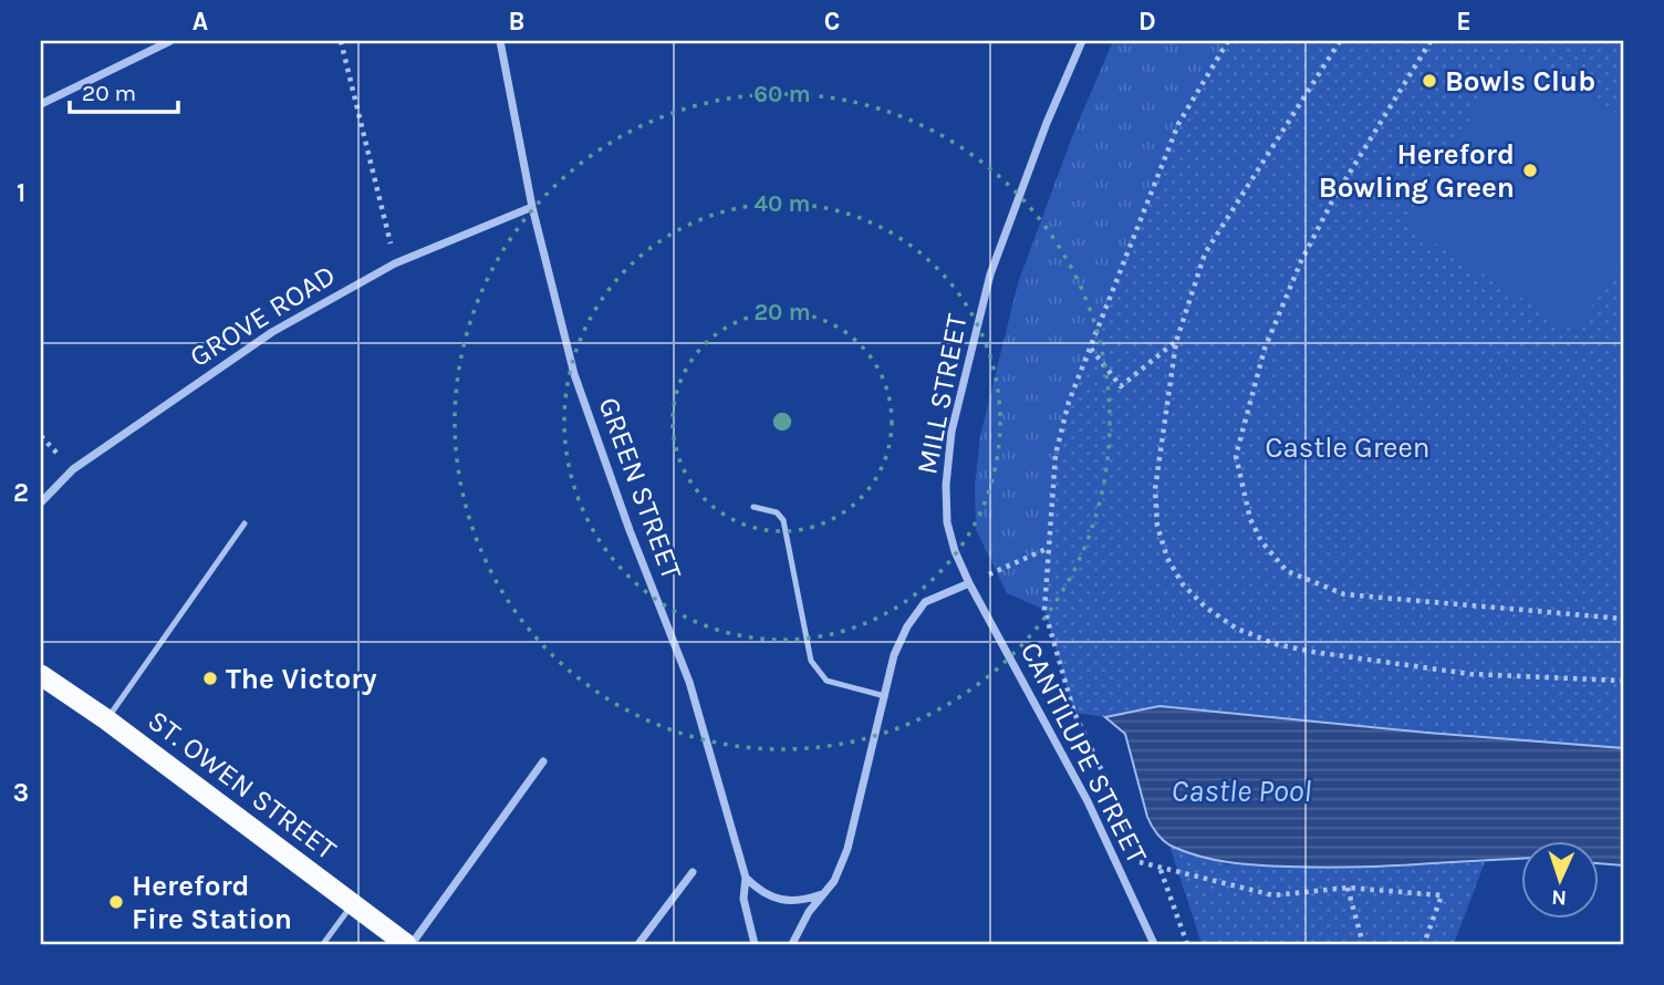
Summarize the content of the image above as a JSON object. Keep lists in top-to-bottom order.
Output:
{
  "streets": {
    "highway": ["ST. OWEN STREET"],
    "street": [
      "GROVE ROAD",
      "MILL STREET",
      "GREEN STREET",
      "CANTILUPE STREET"
    ]
  },
  "crossings": [
    ["GROVE ROAD", "GREEN STREET"],
    ["MILL STREET", "CANTILUPE STREET"]
  ],
  "water": ["Castle Pool"],
  "parks": ["Castle Green"],
  "places": [
    "Bowls Club",
    "Hereford Bowling Green",
    "The Victory",
    "Hereford Fire Station"
  ],
  "scale_bar": "20 m",
  "north": "bottom",
  "grid": {
    "columns": [
      "A",
      "B",
      "C",
      "D",
      "E"
    ],
    "rows": ["1", "2", "3"]
  },
  "rings": ["60 m", "40 m", "20 m"]
}
